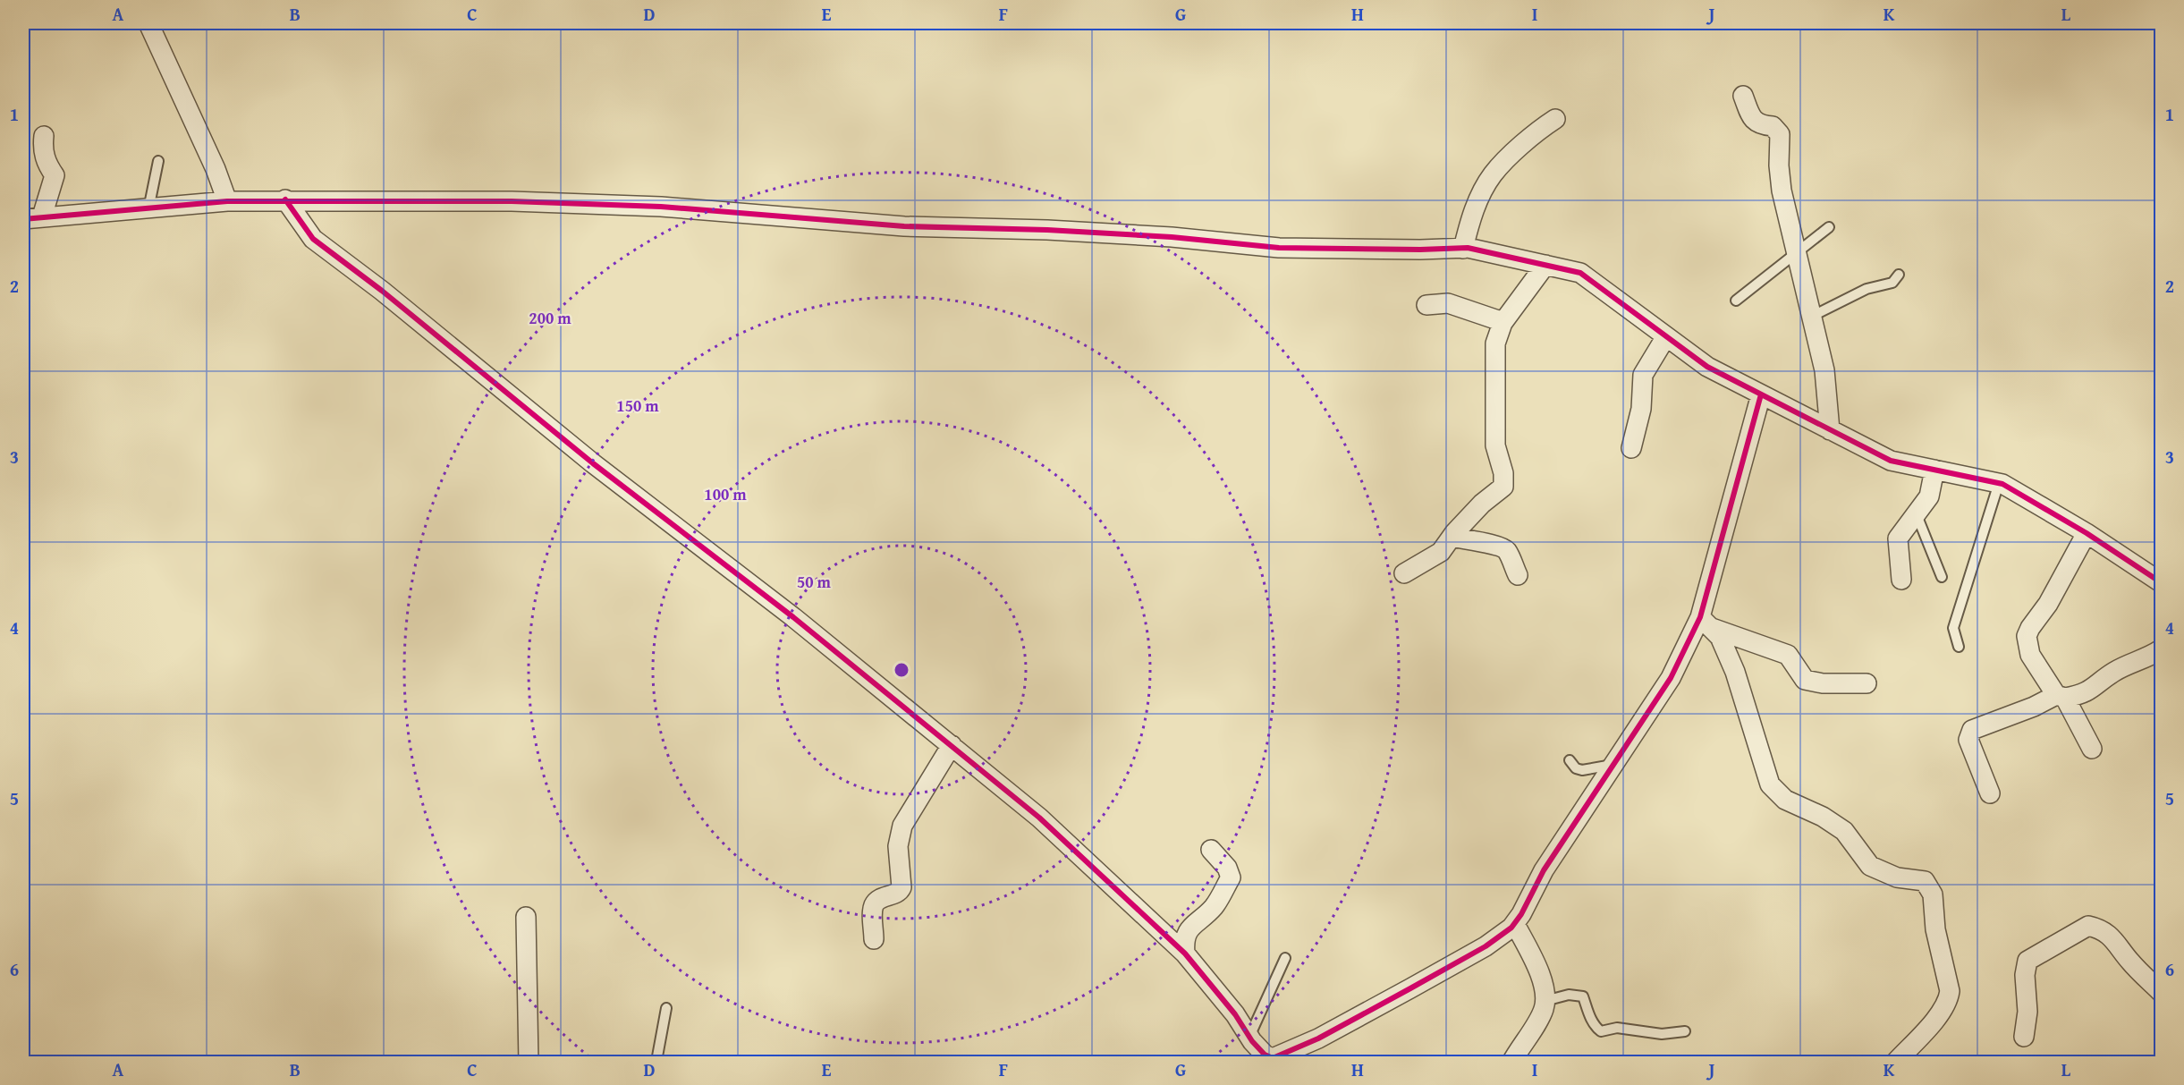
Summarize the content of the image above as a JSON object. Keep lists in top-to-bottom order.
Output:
{
  "grid": {
    "columns": [
      "A",
      "B",
      "C",
      "D",
      "E",
      "F",
      "G",
      "H",
      "I",
      "J",
      "K",
      "L"
    ],
    "rows": [
      "1",
      "2",
      "3",
      "4",
      "5",
      "6"
    ]
  },
  "rings": [
    "200 m",
    "150 m",
    "100 m",
    "50 m"
  ]
}
